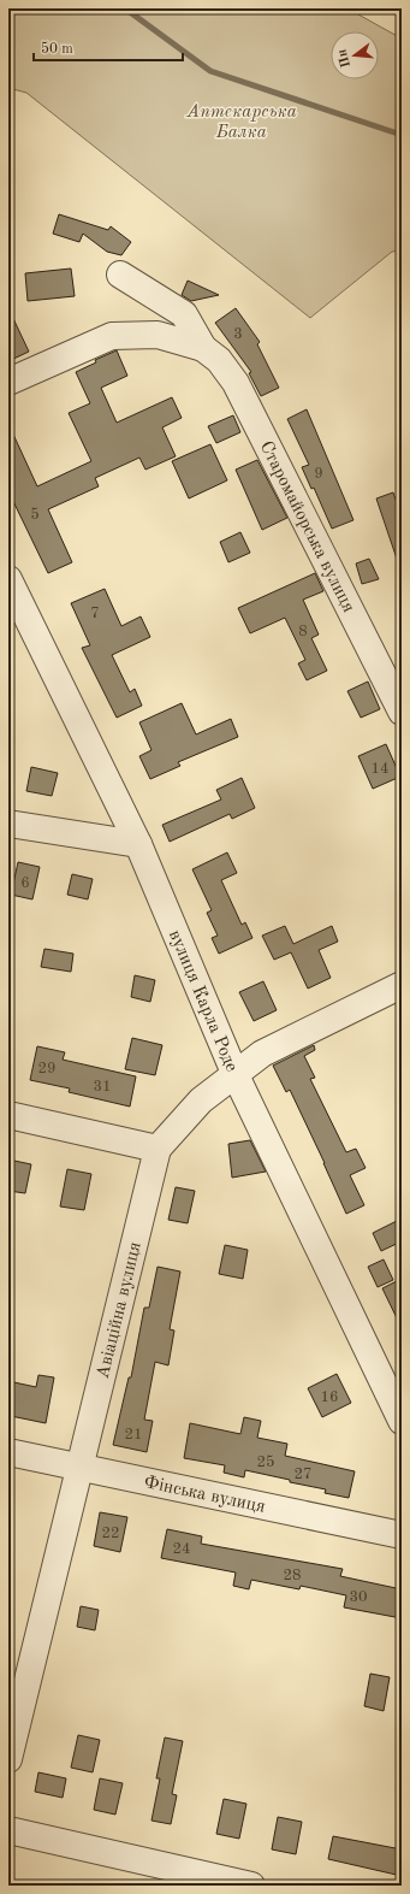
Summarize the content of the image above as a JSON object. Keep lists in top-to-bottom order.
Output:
{
  "streets": {
    "street": [
      "Старомайорська вулиця",
      "вулиця Карла Роде",
      "Авіаційна вулиця",
      "Фінська вулиця"
    ]
  },
  "crossings": [
    ["вулиця Карла Роде", "Авіаційна вулиця"],
    ["Авіаційна вулиця", "Фінська вулиця"]
  ],
  "parks": ["Аптекарська Балка"],
  "house_numbers": [
    "3",
    "9",
    "5",
    "7",
    "8",
    "14",
    "6",
    "29",
    "31",
    "16",
    "21",
    "25",
    "27",
    "22",
    "24",
    "28",
    "30"
  ],
  "scale_bar": "50 m",
  "north": "left"
}
